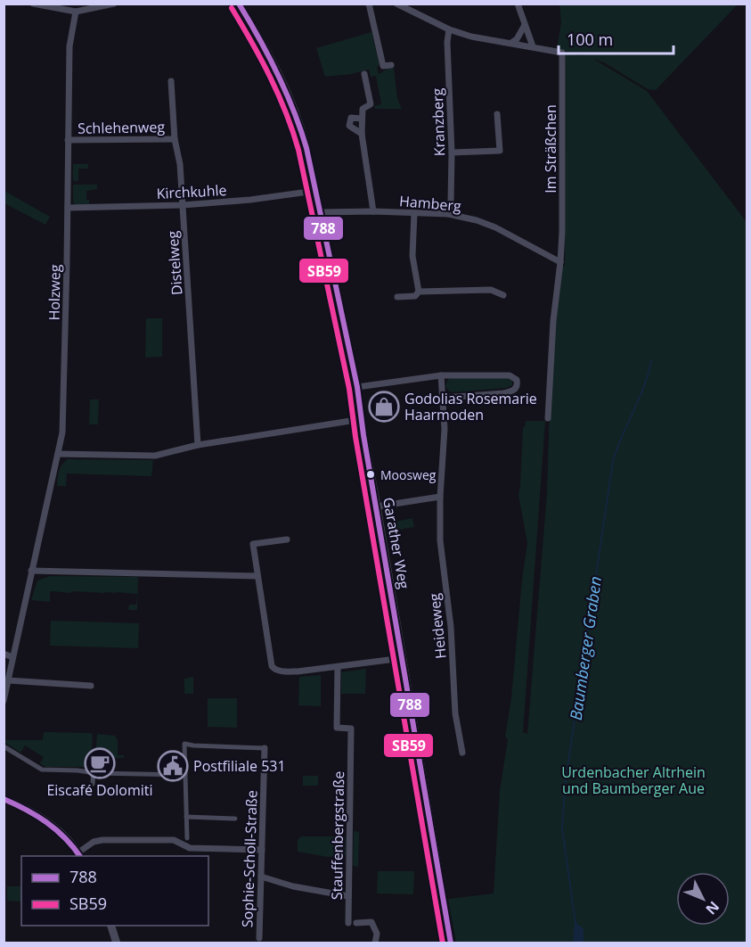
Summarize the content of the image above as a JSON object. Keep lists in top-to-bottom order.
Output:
{
  "streets": {
    "street": [
      "Kranzberg",
      "Schlehenweg",
      "Im Sträßchen",
      "Kirchkuhle",
      "Hamberg",
      "Distelweg",
      "Holzweg",
      "Garather Weg",
      "Heideweg",
      "Stauffenbergstraße",
      "Sophie-Scholl-Straße"
    ]
  },
  "crossings": [
    ["Kranzberg", "Im Sträßchen"],
    ["Kranzberg", "Hamberg"],
    ["Schlehenweg", "Distelweg"],
    ["Schlehenweg", "Holzweg"],
    ["Im Sträßchen", "Hamberg"],
    ["Kirchkuhle", "Distelweg"],
    ["Kirchkuhle", "Holzweg"],
    ["Kirchkuhle", "Garather Weg"],
    ["Hamberg", "Garather Weg"]
  ],
  "water": ["Baumberger Graben"],
  "parks": ["Urdenbacher Altrhein und Baumberger Aue"],
  "places": {
    "shop": ["Godolias Rosemarie Haarmoden"],
    "other": ["Moosweg"],
    "cafe": ["Eiscafé Dolomiti"],
    "public building": ["Postfiliale 531"]
  },
  "lines": ["transit line 788", "transit line SB59"],
  "legend": ["788", "SB59"],
  "scale_bar": "100 m",
  "north": "bottom right"
}
